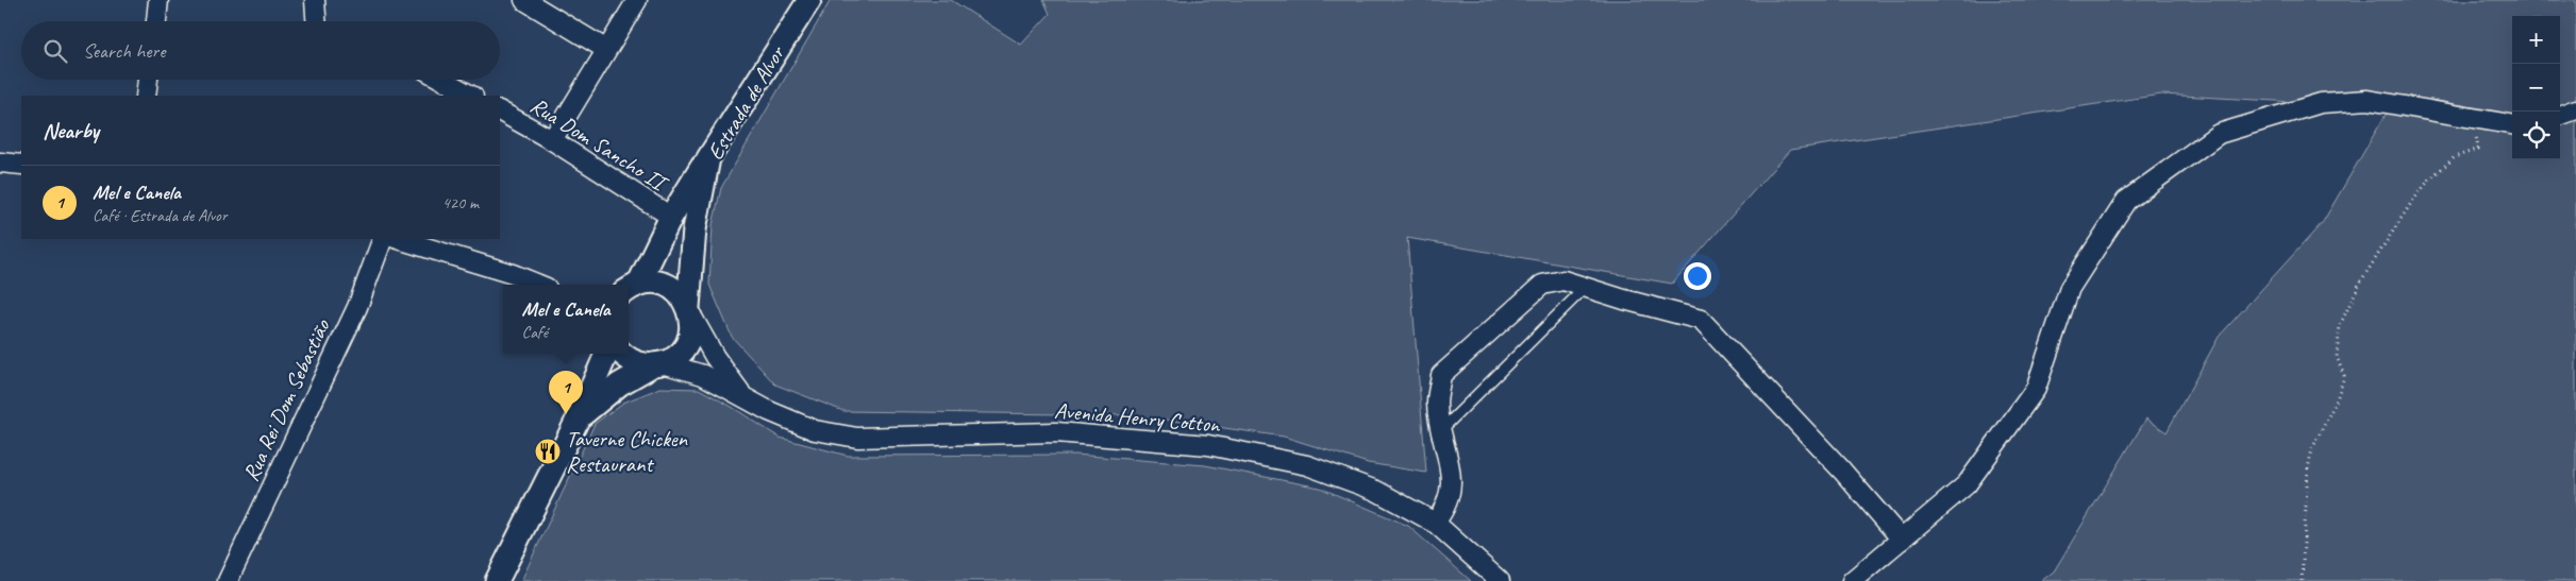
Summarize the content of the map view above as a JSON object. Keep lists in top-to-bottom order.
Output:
{
  "streets": {
    "street": [
      "Estrada de Alvor",
      "Rua Dom Sancho II",
      "Rua Rei Dom Sebastião",
      "Avenida Henry Cotton"
    ]
  },
  "crossings": [
    ["Estrada de Alvor", "Avenida Henry Cotton"]
  ],
  "places": {
    "restaurant": ["Taverne Chicken Restaurant"]
  },
  "page": {
    "map_buttons": ["+", "−"],
    "search": "Search here",
    "heading": "Nearby",
    "list": [
      {
        "mark": "1",
        "name": "Mel e Canela",
        "note": "Café · Estrada de Alvor",
        "value": "420 m"
      }
    ],
    "popup": ["Mel e Canela", "Café"],
    "pins": "1"
  }
}
